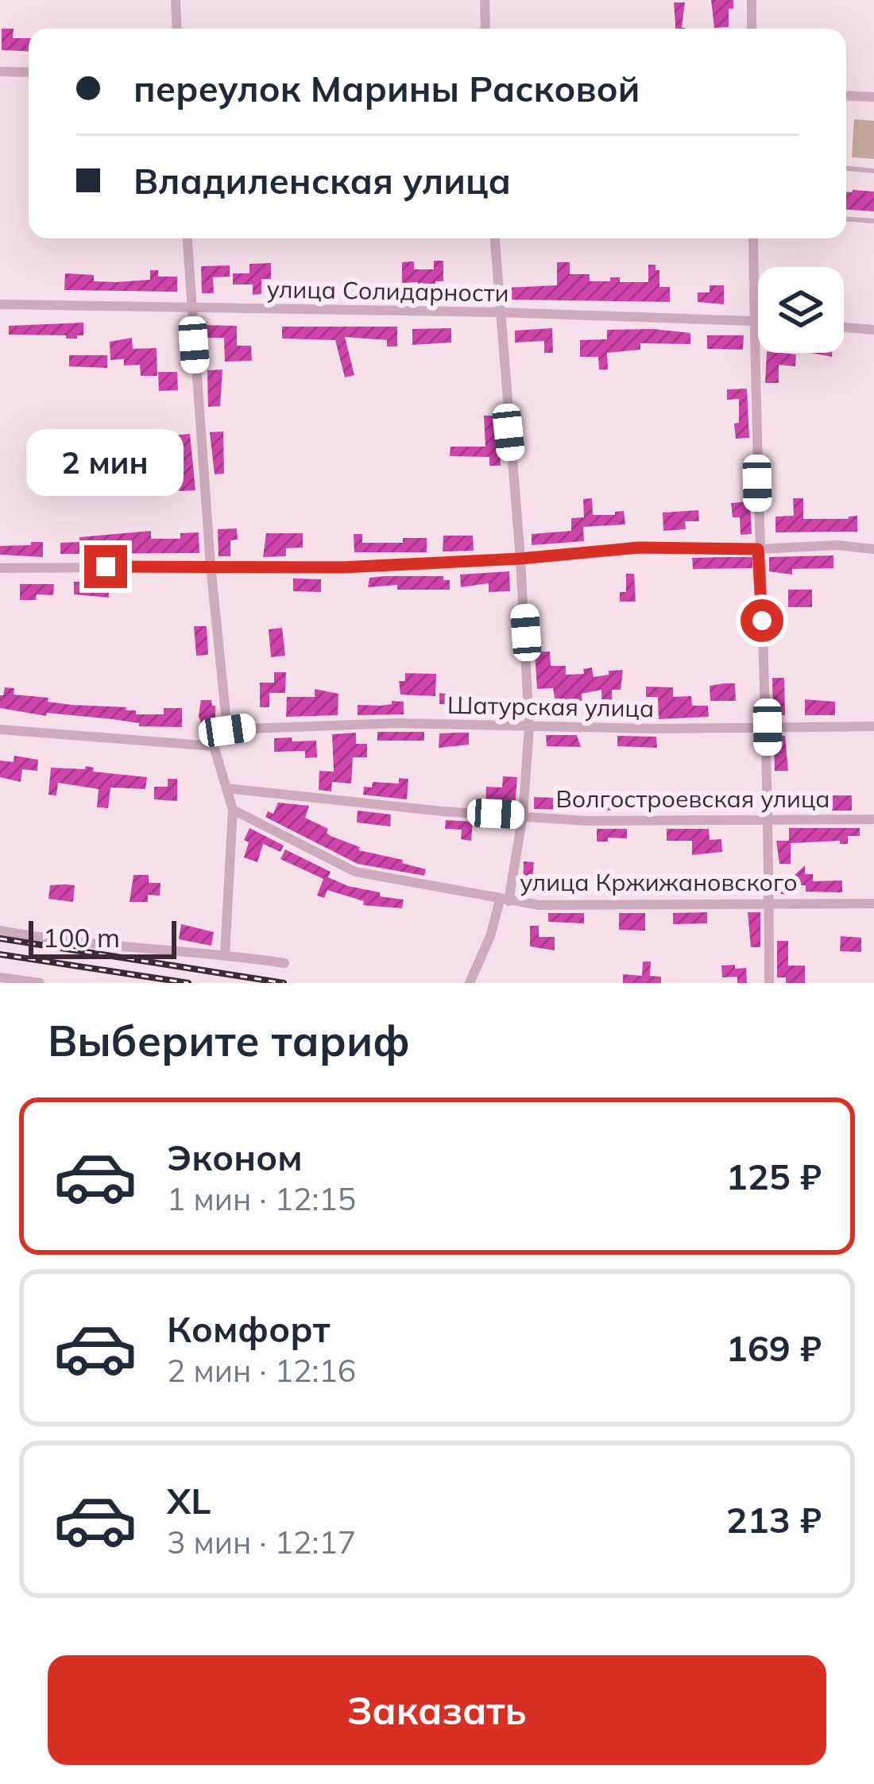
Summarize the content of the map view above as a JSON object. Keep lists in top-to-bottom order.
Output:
{
  "streets": {
    "street": [
      "улица Солидарности",
      "Шатурская улица",
      "Волгостроевская улица",
      "улица Кржижановского"
    ]
  },
  "scale_bar": "100 m",
  "page": {
    "banner": ["переулок Марины Расковой", "Владиленская улица"],
    "bubble": "2 мин",
    "scale": "100 m",
    "heading": "Выберите тариф",
    "list": [
      {
        "name": "Эконом",
        "note": "1 мин · 12:15",
        "value": "125 ₽"
      },
      {
        "name": "Комфорт",
        "note": "2 мин · 12:16",
        "value": "169 ₽"
      },
      {
        "name": "XL",
        "note": "3 мин · 12:17",
        "value": "213 ₽"
      }
    ],
    "buttons": "Заказать"
  }
}
